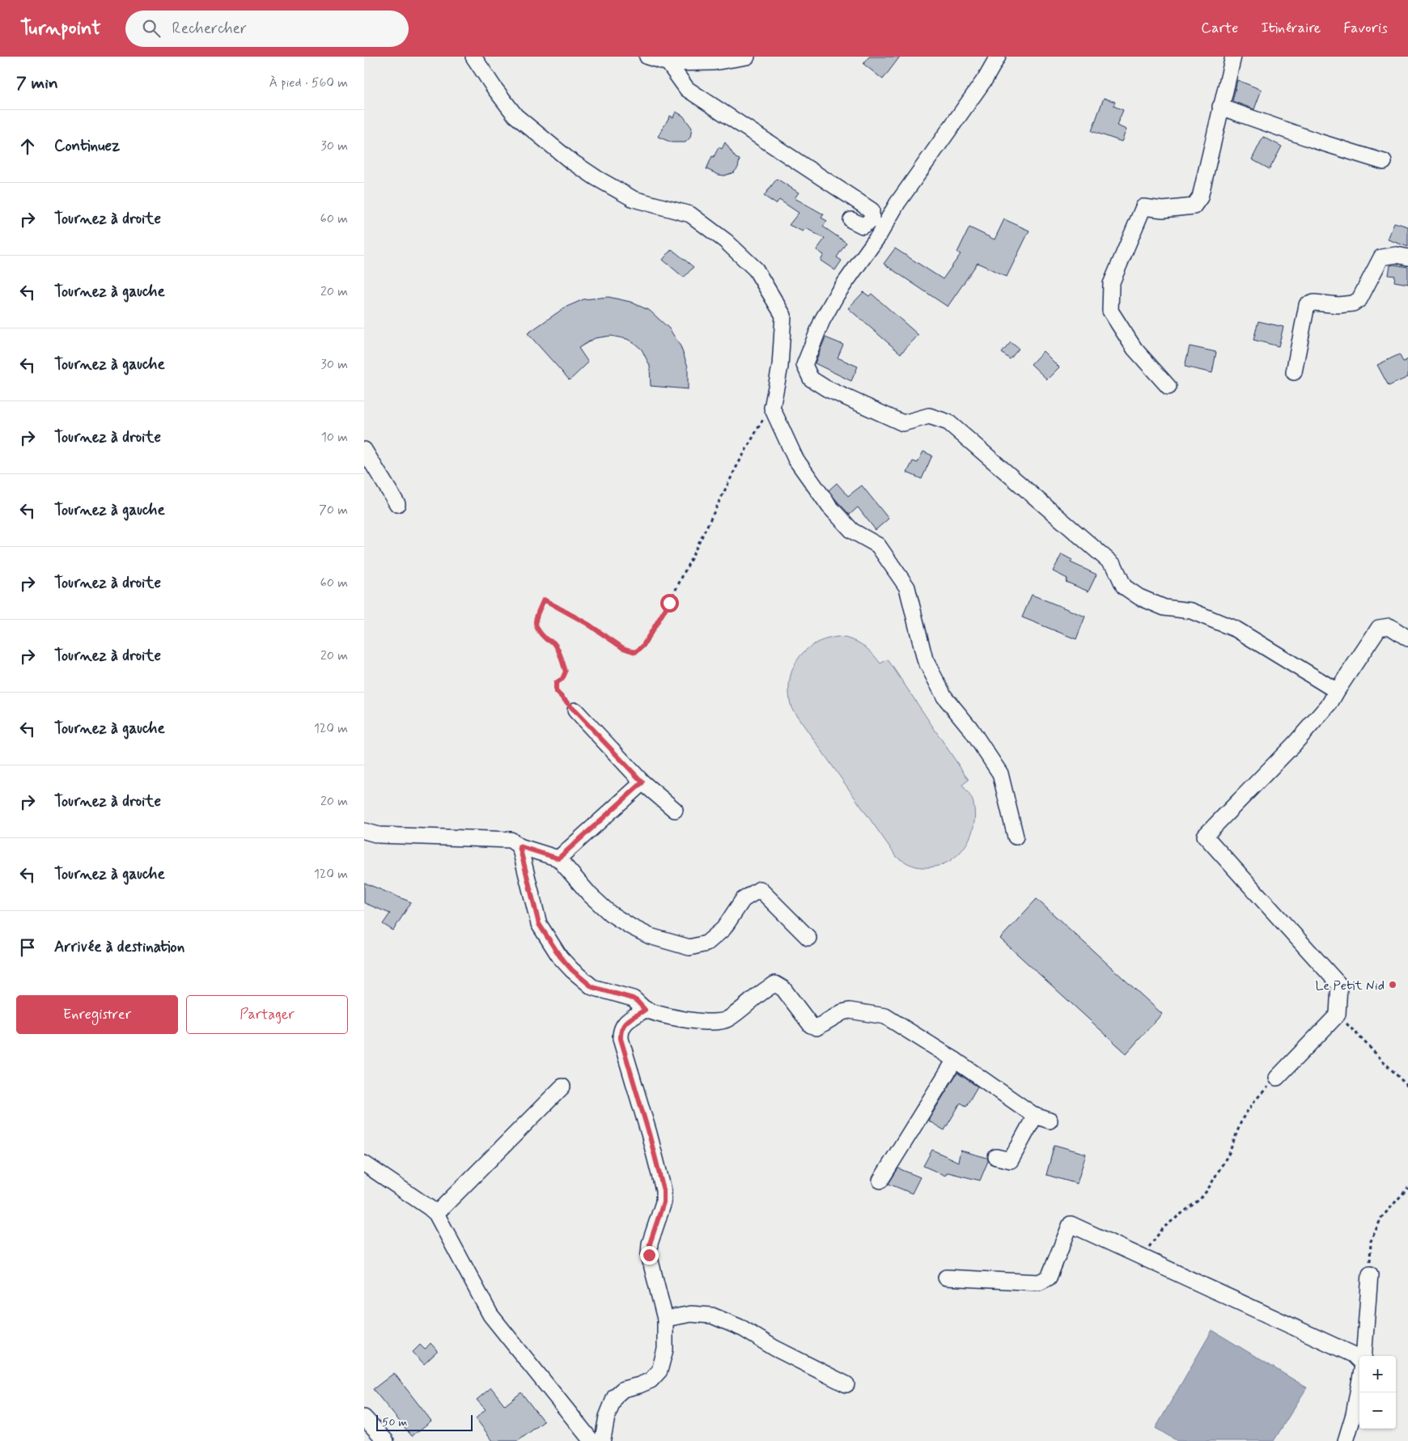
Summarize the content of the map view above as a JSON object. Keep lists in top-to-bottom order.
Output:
{
  "places": ["Le Petit Nid"],
  "scale_bar": "50 m",
  "page": {
    "header": "Turnpoint",
    "search": "Rechercher",
    "nav": ["Carte", "Itinéraire", "Favoris"],
    "heading": ["7 min", "À pied · 560 m"],
    "list": [
      ["Continuez", "30 m"],
      ["Tournez à droite", "60 m"],
      ["Tournez à gauche", "20 m"],
      ["Tournez à gauche", "30 m"],
      ["Tournez à droite", "10 m"],
      ["Tournez à gauche", "70 m"],
      ["Tournez à droite", "60 m"],
      ["Tournez à droite", "20 m"],
      ["Tournez à gauche", "120 m"],
      ["Tournez à droite", "20 m"],
      ["Tournez à gauche", "120 m"],
      "Arrivée à destination"
    ],
    "buttons": ["Enregistrer", "Partager"],
    "map_buttons": ["+", "−"],
    "scale": "50 m"
  }
}
